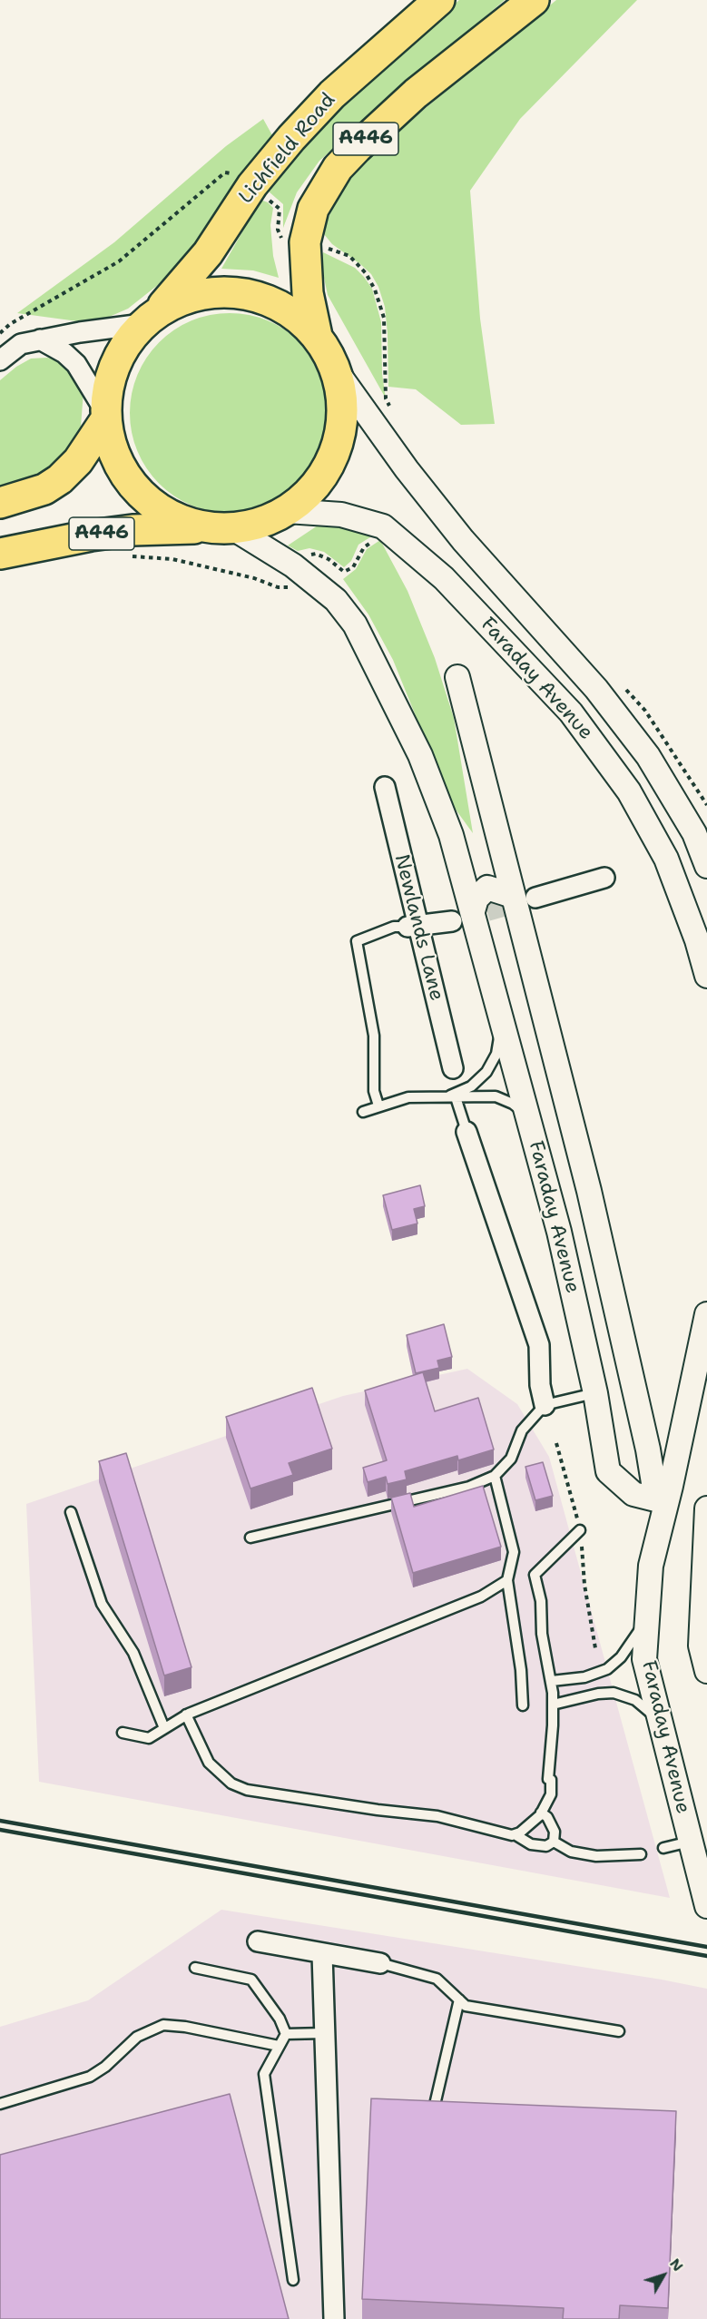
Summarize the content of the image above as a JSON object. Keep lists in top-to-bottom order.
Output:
{
  "streets": {
    "highway": ["A446", "Lichfield Road"],
    "street": ["Faraday Avenue", "Newlands Lane"]
  },
  "north": "top right"
}
